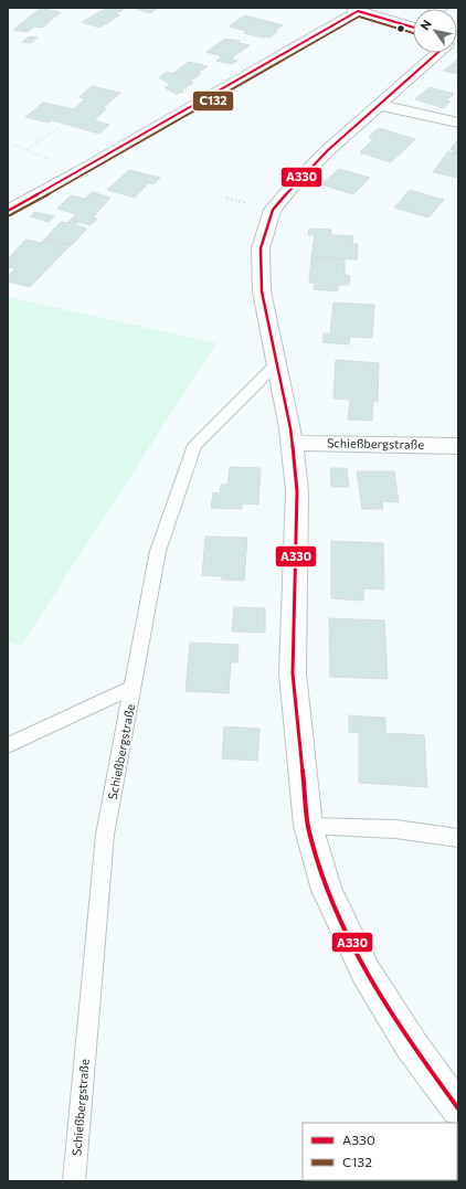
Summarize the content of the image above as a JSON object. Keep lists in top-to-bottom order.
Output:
{
  "streets": {
    "street": ["Schießbergstraße"]
  },
  "lines": ["transit line A330", "transit line C132"],
  "legend": ["A330", "C132"],
  "north": "top left"
}
